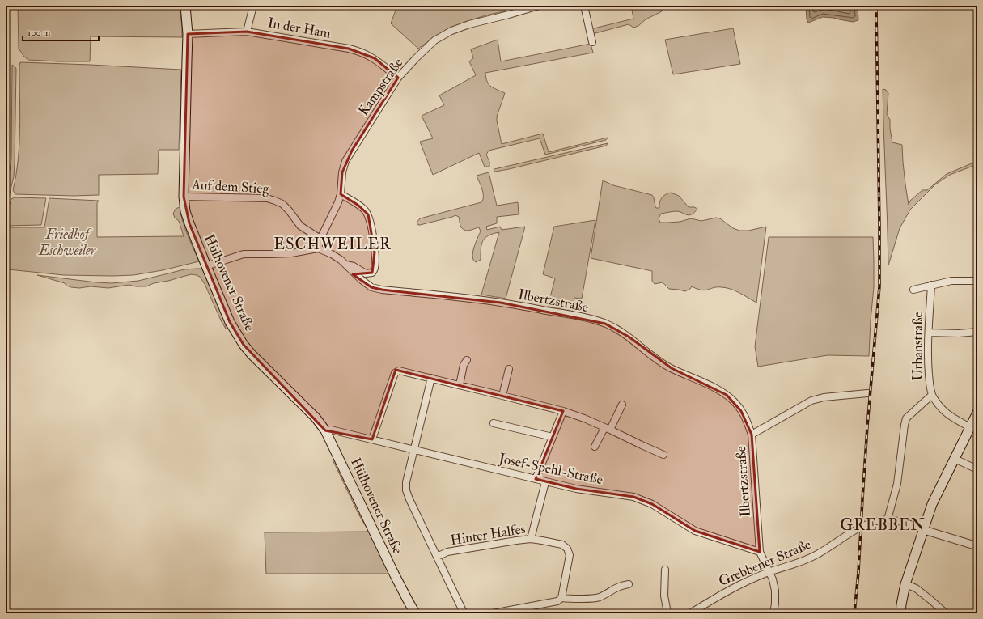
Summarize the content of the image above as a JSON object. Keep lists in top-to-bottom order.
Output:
{
  "streets": {
    "main road": ["Hülhovener Straße"],
    "street": [
      "In der Ham",
      "Kampstraße",
      "Auf dem Stieg",
      "Ilbertzstraße",
      "Urbanstraße",
      "Josef-Spehl-Straße",
      "Hinter Halfes",
      "Grebbener Straße"
    ]
  },
  "crossings": [
    ["In der Ham", "Kampstraße"],
    ["In der Ham", "Hülhovener Straße"],
    ["Auf dem Stieg", "Hülhovener Straße"],
    ["Hülhovener Straße", "Josef-Spehl-Straße"],
    ["Ilbertzstraße", "Josef-Spehl-Straße"],
    ["Josef-Spehl-Straße", "Hinter Halfes"]
  ],
  "districts": ["ESCHWEILER", "GREBBEN"],
  "parks": ["Friedhof Eschweiler"],
  "scale_bar": "100 m"
}
